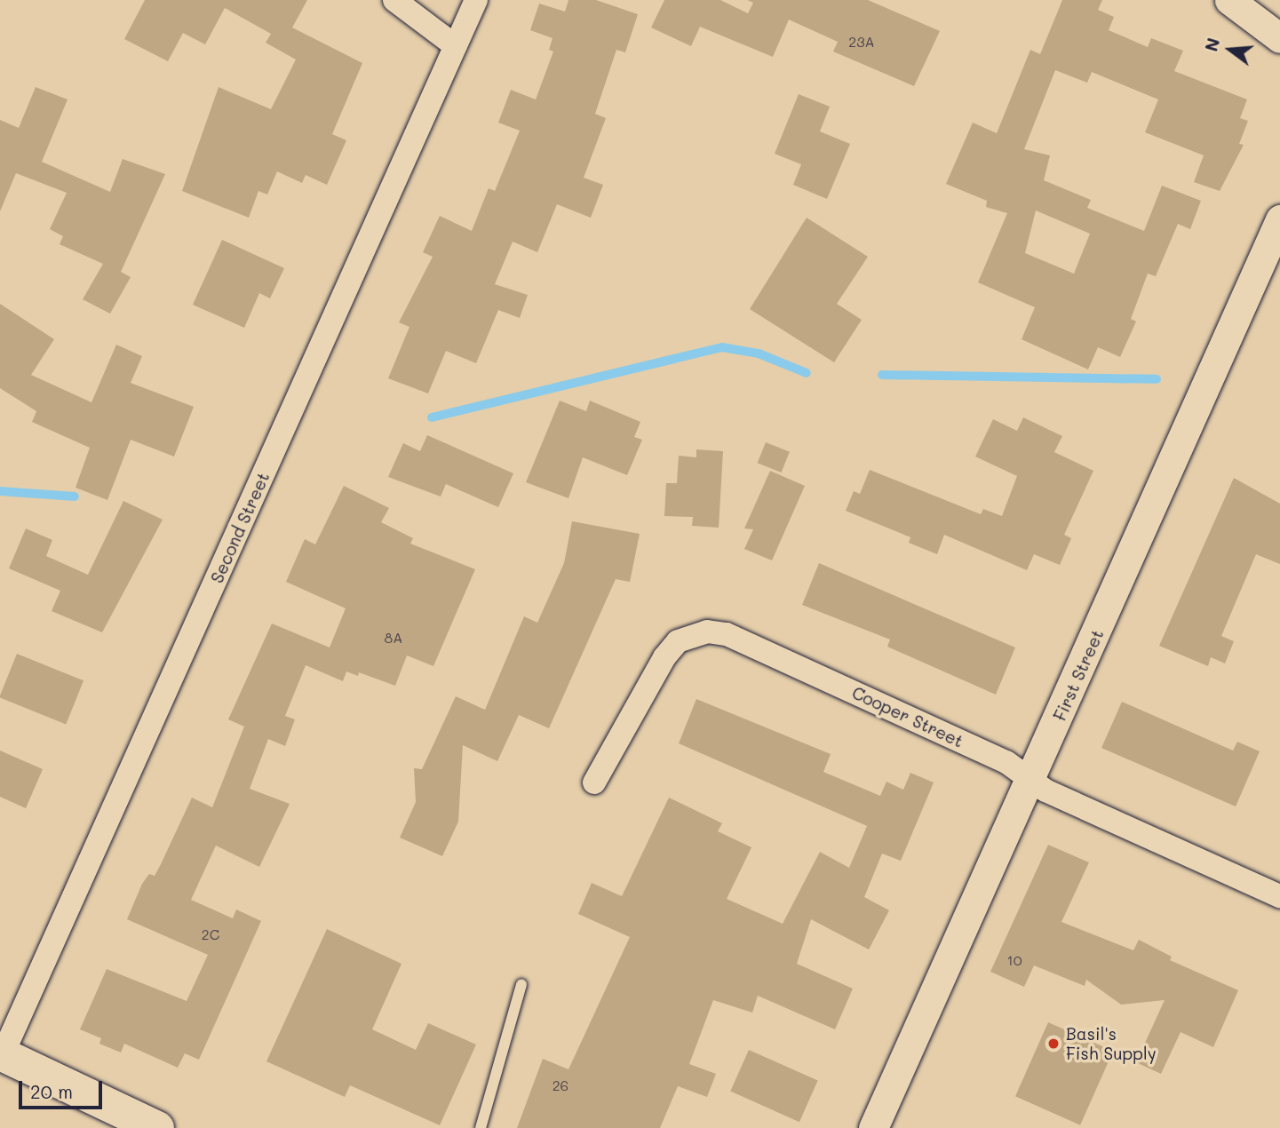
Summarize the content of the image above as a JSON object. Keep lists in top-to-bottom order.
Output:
{
  "streets": {
    "street": ["Second Street", "First Street", "Cooper Street"]
  },
  "crossings": [
    ["First Street", "Cooper Street"]
  ],
  "places": ["Basil's Fish Supply"],
  "house_numbers": [
    "23A",
    "8A",
    "2C",
    "10",
    "26"
  ],
  "scale_bar": "20 m",
  "north": "left"
}
